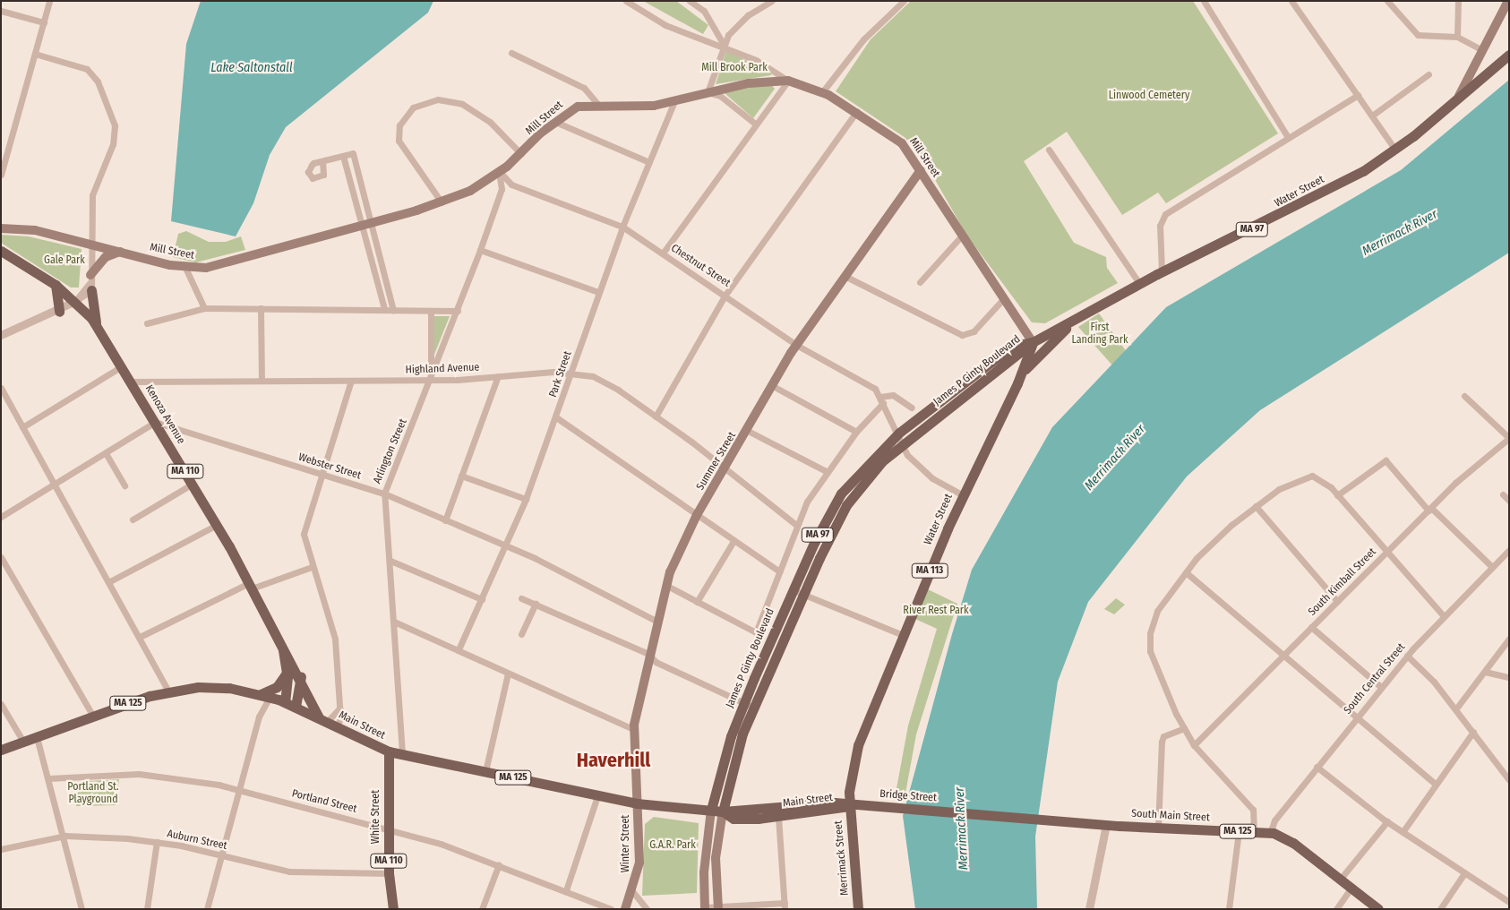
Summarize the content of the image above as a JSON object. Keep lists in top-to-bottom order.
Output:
{
  "streets": {
    "main road": [
      "Mill Street",
      "Water Street",
      "MA 97",
      "James P Ginty Boulevard",
      "Kenoza Avenue",
      "Summer Street",
      "MA 110",
      "MA 113",
      "MA 125",
      "Main Street",
      "Bridge Street",
      "South Main Street",
      "White Street",
      "Winter Street",
      "Merrimack Street"
    ],
    "street": [
      "Chestnut Street",
      "Highland Avenue",
      "Park Street",
      "Arlington Street",
      "Webster Street",
      "South Kimball Street",
      "South Central Street",
      "Portland Street",
      "Auburn Street"
    ]
  },
  "crossings": [
    ["Mill Street", "Water Street"],
    ["Mill Street", "Chestnut Street"],
    ["Mill Street", "James P Ginty Boulevard"],
    ["Mill Street", "Park Street"],
    ["Mill Street", "Arlington Street"],
    ["Mill Street", "Summer Street"],
    ["Water Street", "Chestnut Street"],
    ["Water Street", "James P Ginty Boulevard"],
    ["Water Street", "Main Street"],
    ["Water Street", "Bridge Street"],
    ["Water Street", "Merrimack Street"],
    ["Chestnut Street", "James P Ginty Boulevard"],
    ["Chestnut Street", "Park Street"],
    ["Chestnut Street", "Arlington Street"],
    ["Chestnut Street", "Summer Street"],
    ["Highland Avenue", "Park Street"],
    ["Highland Avenue", "Kenoza Avenue"],
    ["Highland Avenue", "Arlington Street"],
    ["Highland Avenue", "Summer Street"],
    ["James P Ginty Boulevard", "Main Street"],
    ["Park Street", "Webster Street"],
    ["Kenoza Avenue", "Webster Street"],
    ["Kenoza Avenue", "Main Street"],
    ["Arlington Street", "Webster Street"],
    ["Arlington Street", "Main Street"],
    ["Summer Street", "Webster Street"],
    ["Summer Street", "Main Street"],
    ["Summer Street", "Winter Street"],
    ["South Central Street", "South Main Street"],
    ["Main Street", "Bridge Street"],
    ["Main Street", "White Street"],
    ["Main Street", "Winter Street"],
    ["Main Street", "Merrimack Street"],
    ["Bridge Street", "South Main Street"],
    ["Bridge Street", "Merrimack Street"],
    ["Portland Street", "White Street"],
    ["White Street", "Auburn Street"]
  ],
  "districts": ["Haverhill"],
  "water": ["Lake Saltonstall", "Merrimack River"],
  "parks": [
    "Mill Brook Park",
    "Linwood Cemetery",
    "Gale Park",
    "First Landing Park",
    "River Rest Park",
    "Portland St. Playground",
    "G.A.R. Park"
  ]
}
